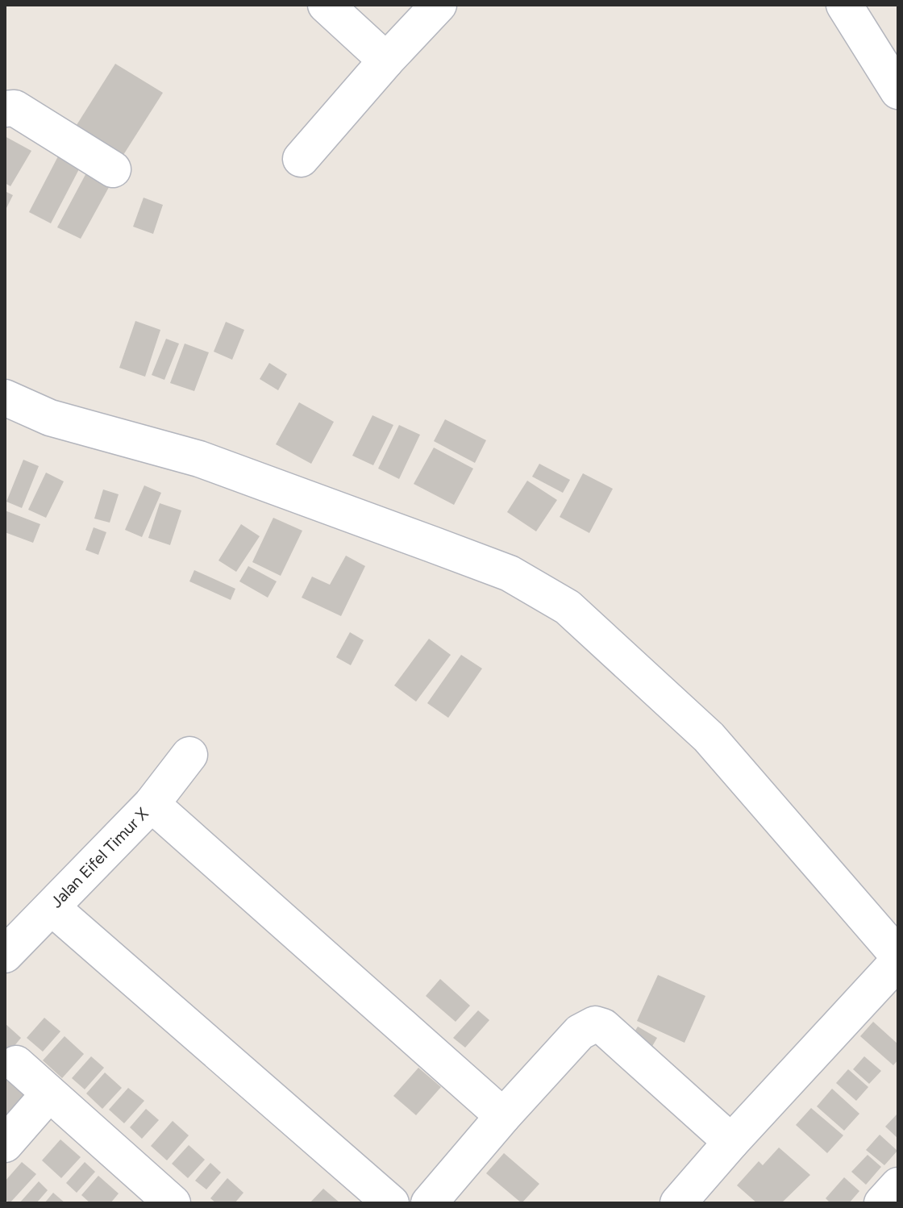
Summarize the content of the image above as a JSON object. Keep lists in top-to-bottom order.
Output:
{
  "streets": {
    "street": ["Jalan Eifel Timur X"]
  }
}
